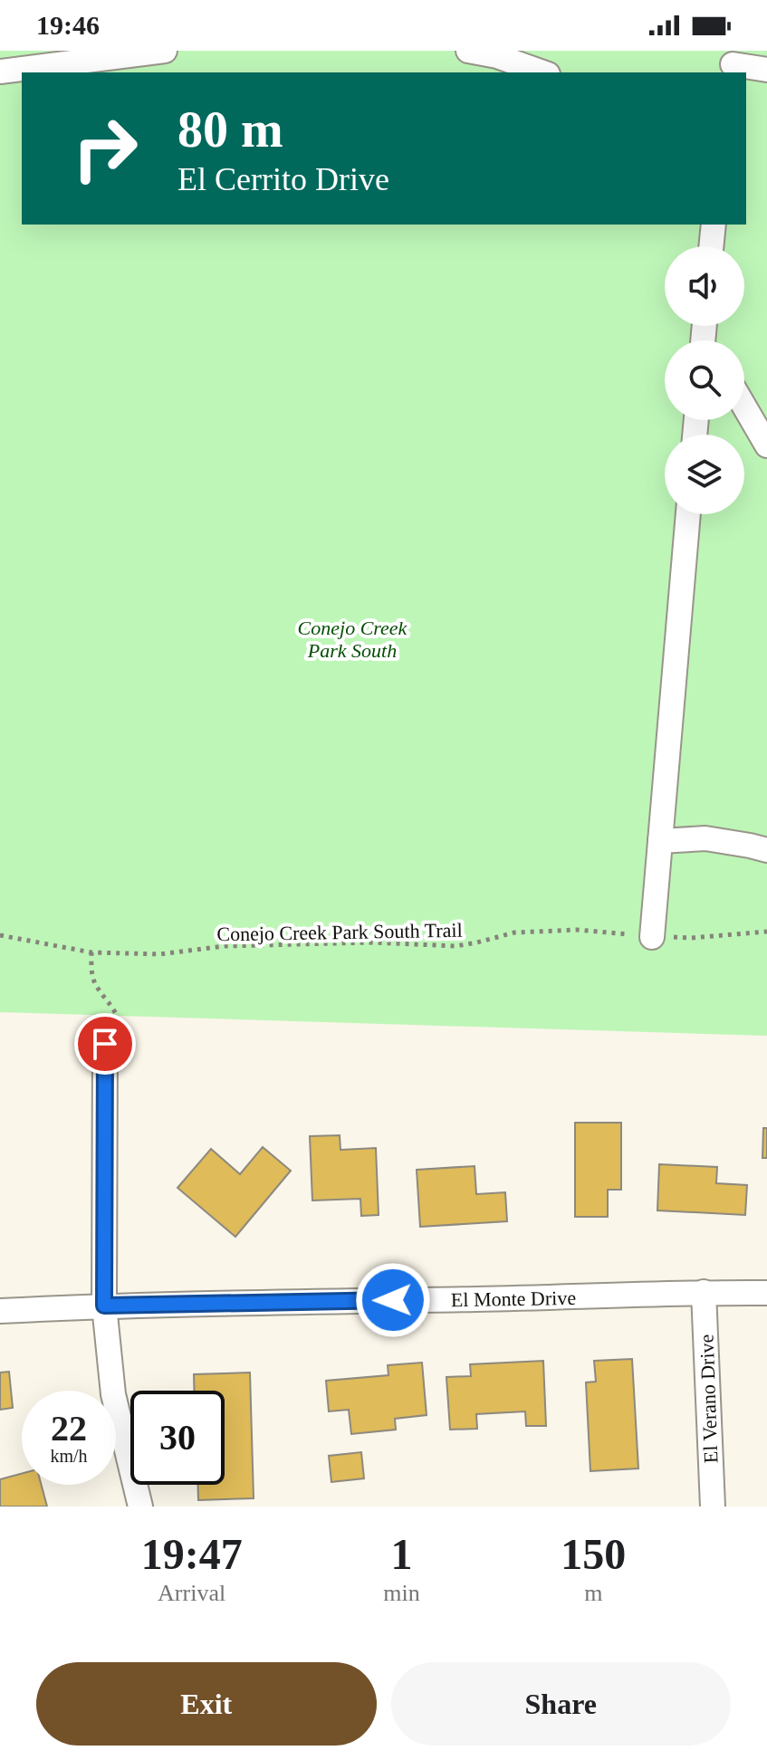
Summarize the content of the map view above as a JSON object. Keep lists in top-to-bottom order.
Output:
{
  "streets": {
    "street": ["El Monte Drive", "El Verano Drive"],
    "path": ["Conejo Creek Park South Trail"]
  },
  "crossings": [
    ["El Monte Drive", "El Verano Drive"]
  ],
  "parks": ["Conejo Creek Park South"],
  "page": {
    "status": "19:46",
    "turn": ["80 m", "El Cerrito Drive"],
    "speed": "22 km/h",
    "limit": "30",
    "eta": [
      "19:47",
      "Arrival",
      "1",
      "min",
      "150",
      "m"
    ],
    "buttons": ["Exit", "Share"]
  }
}
